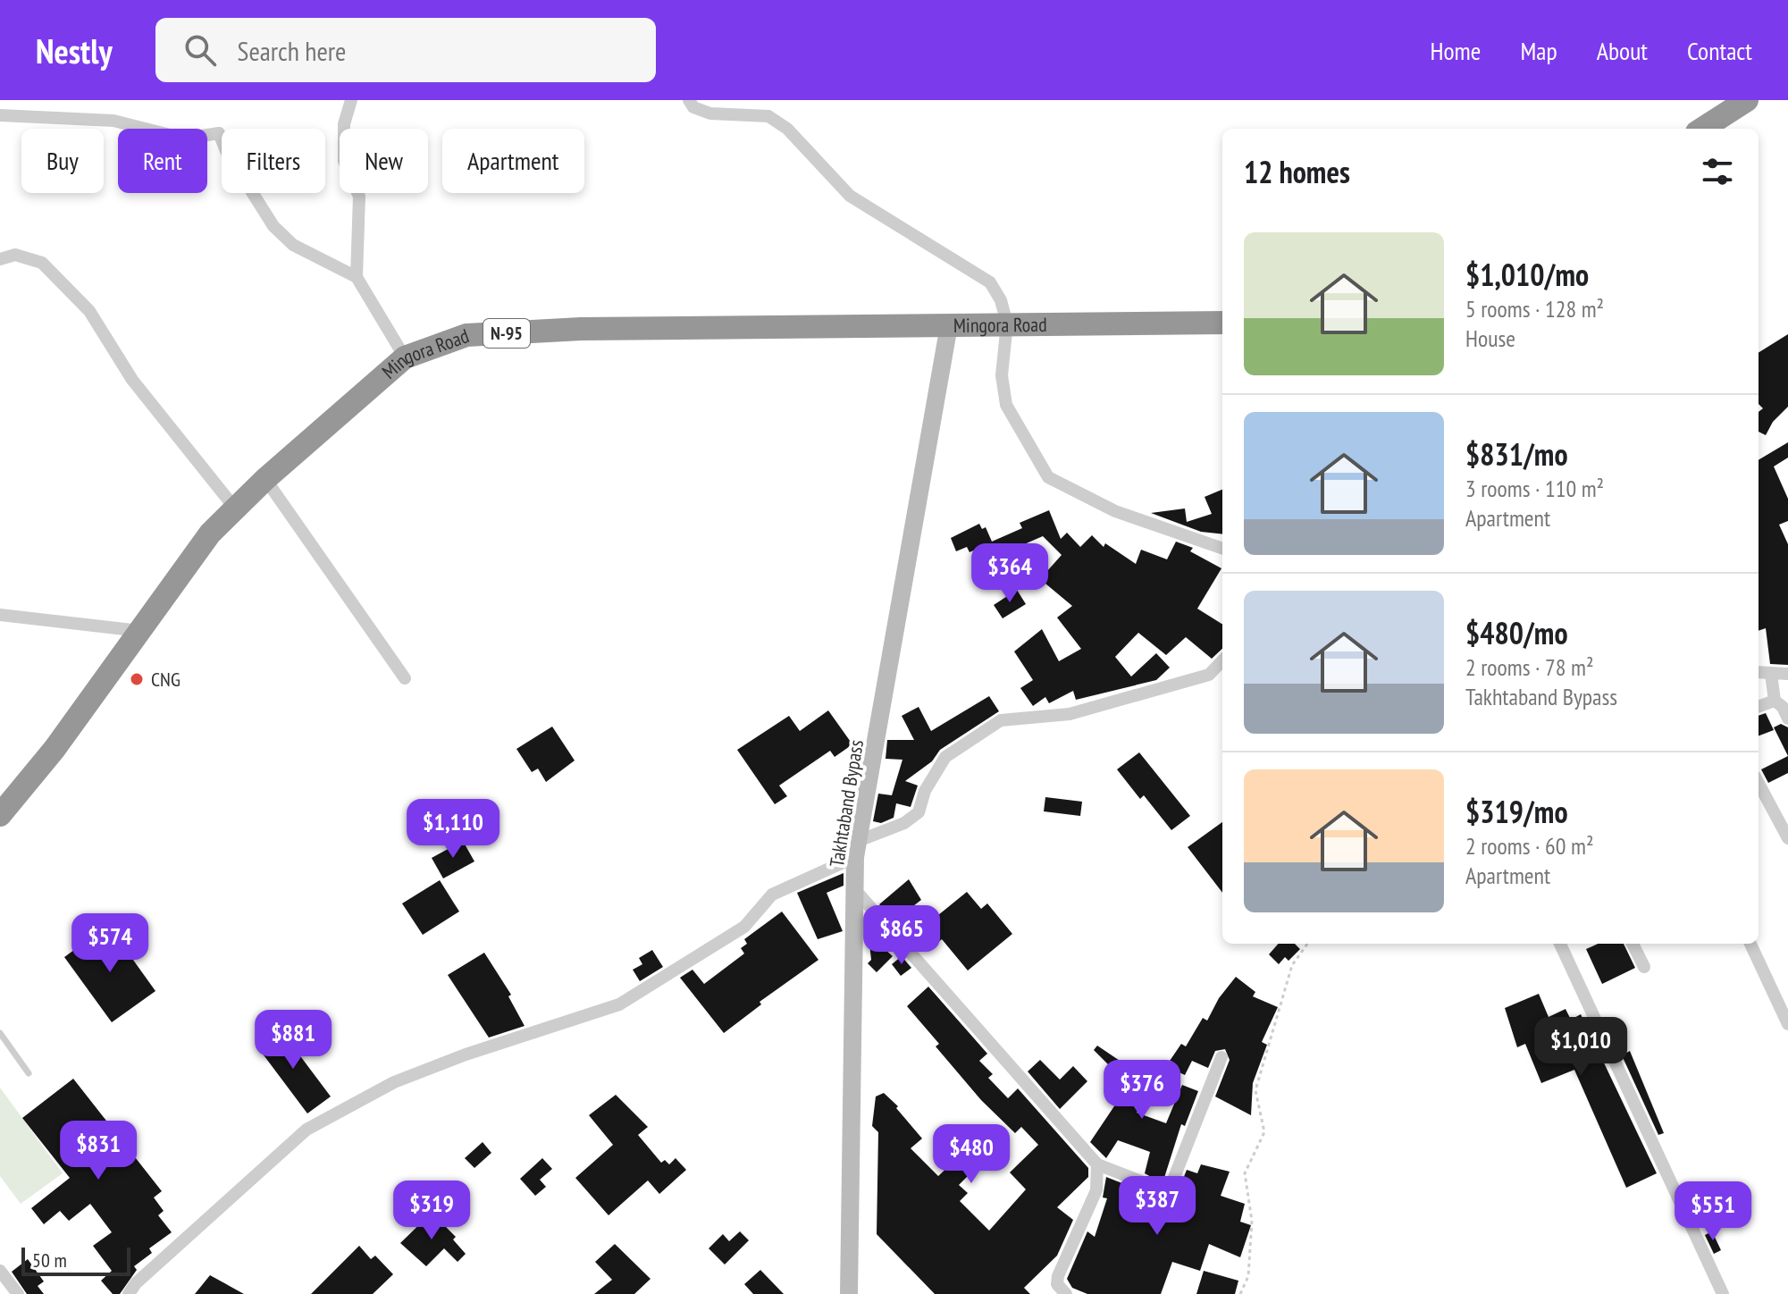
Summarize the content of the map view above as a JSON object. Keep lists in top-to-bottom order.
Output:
{
  "streets": {
    "highway": ["Mingora Road", "N-95"],
    "main road": ["Takhtaband Bypass"]
  },
  "crossings": [
    ["Mingora Road", "Takhtaband Bypass"]
  ],
  "places": ["CNG"],
  "scale_bar": "50 m",
  "page": {
    "header": "Nestly",
    "search": "Search here",
    "nav": [
      "Home",
      "Map",
      "About",
      "Contact"
    ],
    "chip": [
      "Buy",
      "Rent",
      "Filters",
      "New",
      "Apartment"
    ],
    "heading": "12 homes",
    "list": [
      {
        "name": "$1,010/mo",
        "note": "5 rooms · 128 m² · House"
      },
      {
        "name": "$831/mo",
        "note": "3 rooms · 110 m² · Apartment"
      },
      {
        "name": "$480/mo",
        "note": "2 rooms · 78 m² · Takhtaband Bypass"
      },
      {
        "name": "$319/mo",
        "note": "2 rooms · 60 m² · Apartment"
      }
    ],
    "price": [
      "$364",
      "$1,110",
      "$865",
      "$574",
      "$881",
      "$1,010",
      "$376",
      "$831",
      "$480",
      "$387",
      "$319",
      "$551"
    ],
    "scale": "50 m"
  }
}
